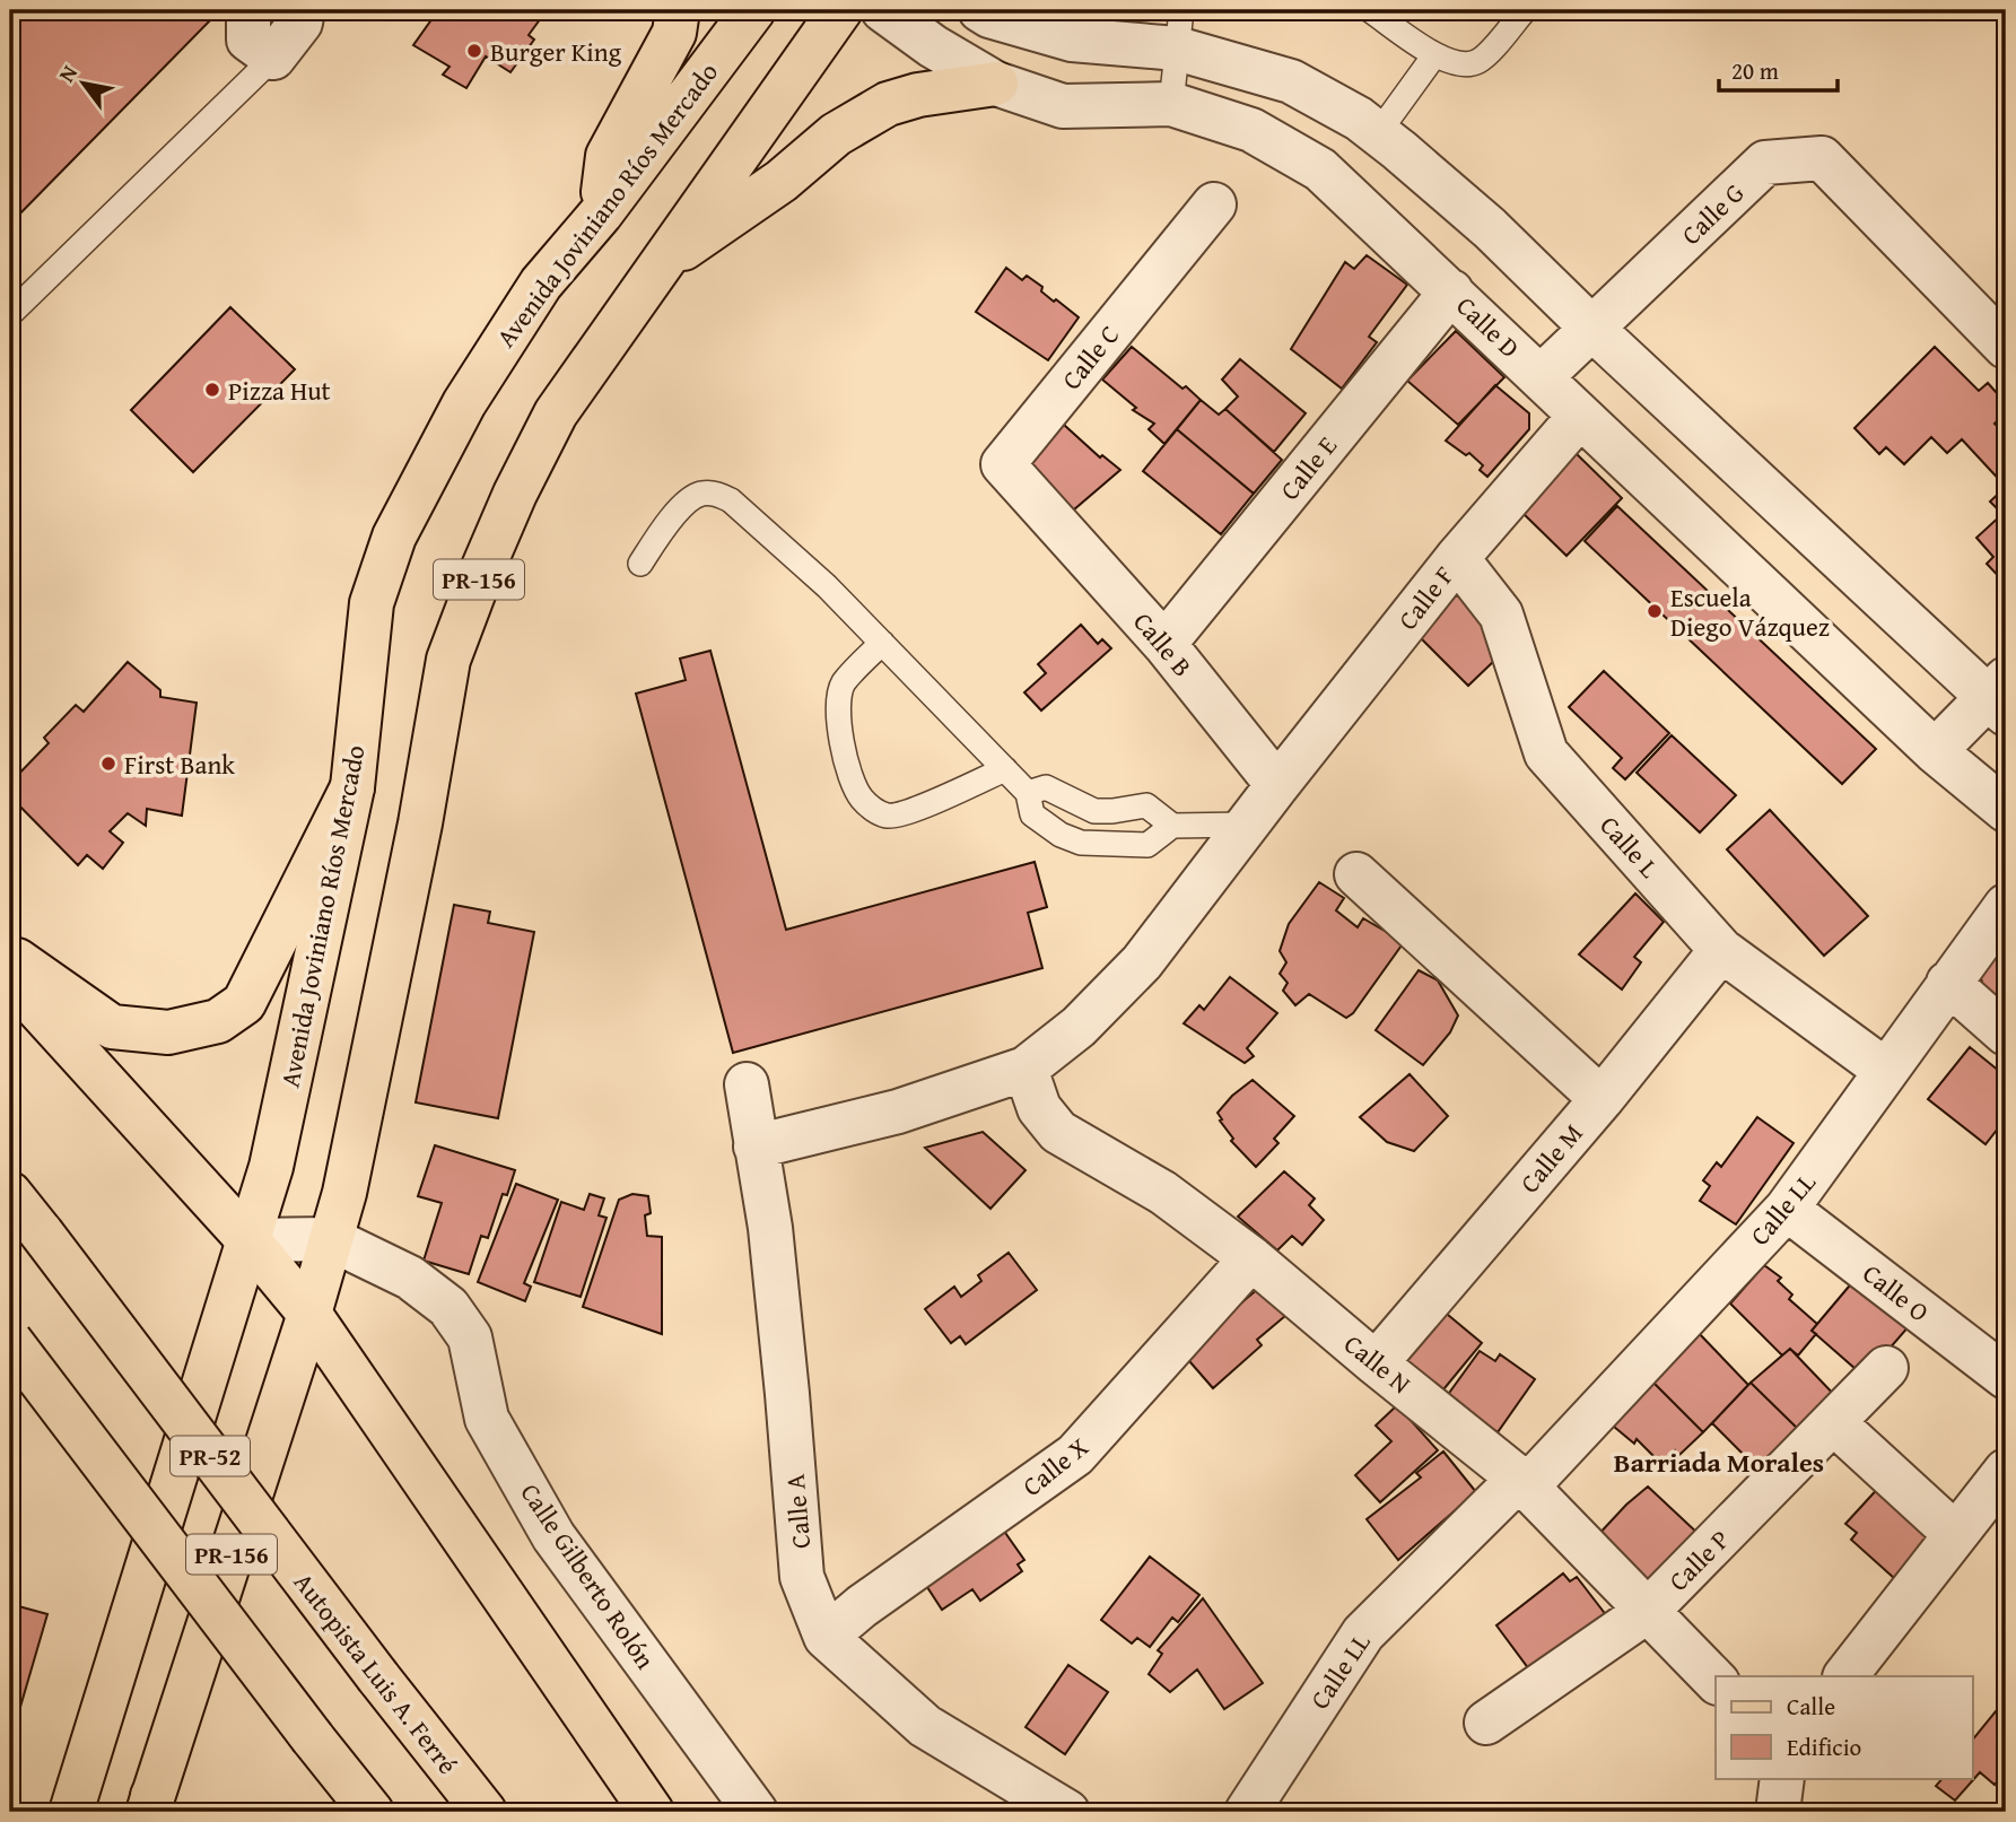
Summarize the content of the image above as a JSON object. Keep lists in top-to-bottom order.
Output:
{
  "streets": {
    "main road": [
      "Avenida Joviniano Ríos Mercado",
      "PR-156",
      "PR-52",
      "Autopista Luis A. Ferré"
    ],
    "street": [
      "Calle G",
      "Calle D",
      "Calle C",
      "Calle E",
      "Calle F",
      "Calle B",
      "Calle L",
      "Calle M",
      "Calle LL",
      "Calle O",
      "Calle N",
      "Calle X",
      "Calle A",
      "Calle P",
      "Calle Gilberto Rolón"
    ]
  },
  "crossings": [
    ["Avenida Joviniano Ríos Mercado", "Calle Gilberto Rolón"],
    ["Calle G", "Calle D"],
    ["Calle D", "Calle E"],
    ["Calle D", "Calle F"],
    ["Calle C", "Calle B"],
    ["Calle E", "Calle B"],
    ["PR-156", "Calle Gilberto Rolón"],
    ["Calle F", "Calle B"],
    ["Calle F", "Calle L"],
    ["Calle F", "Calle N"],
    ["Calle F", "Calle A"],
    ["Calle L", "Calle M"],
    ["Calle L", "Calle LL"],
    ["Calle M", "Calle N"],
    ["Calle LL", "Calle O"],
    ["Calle LL", "Calle N"],
    ["Calle N", "Calle X"],
    ["Calle N", "Calle P"],
    ["Calle X", "Calle A"]
  ],
  "districts": ["Barriada Morales"],
  "places": [
    "Burger King",
    "Pizza Hut",
    "Escuela Diego Vázquez",
    "First Bank"
  ],
  "legend": ["Calle", "Edificio"],
  "scale_bar": "20 m",
  "north": "top left"
}
